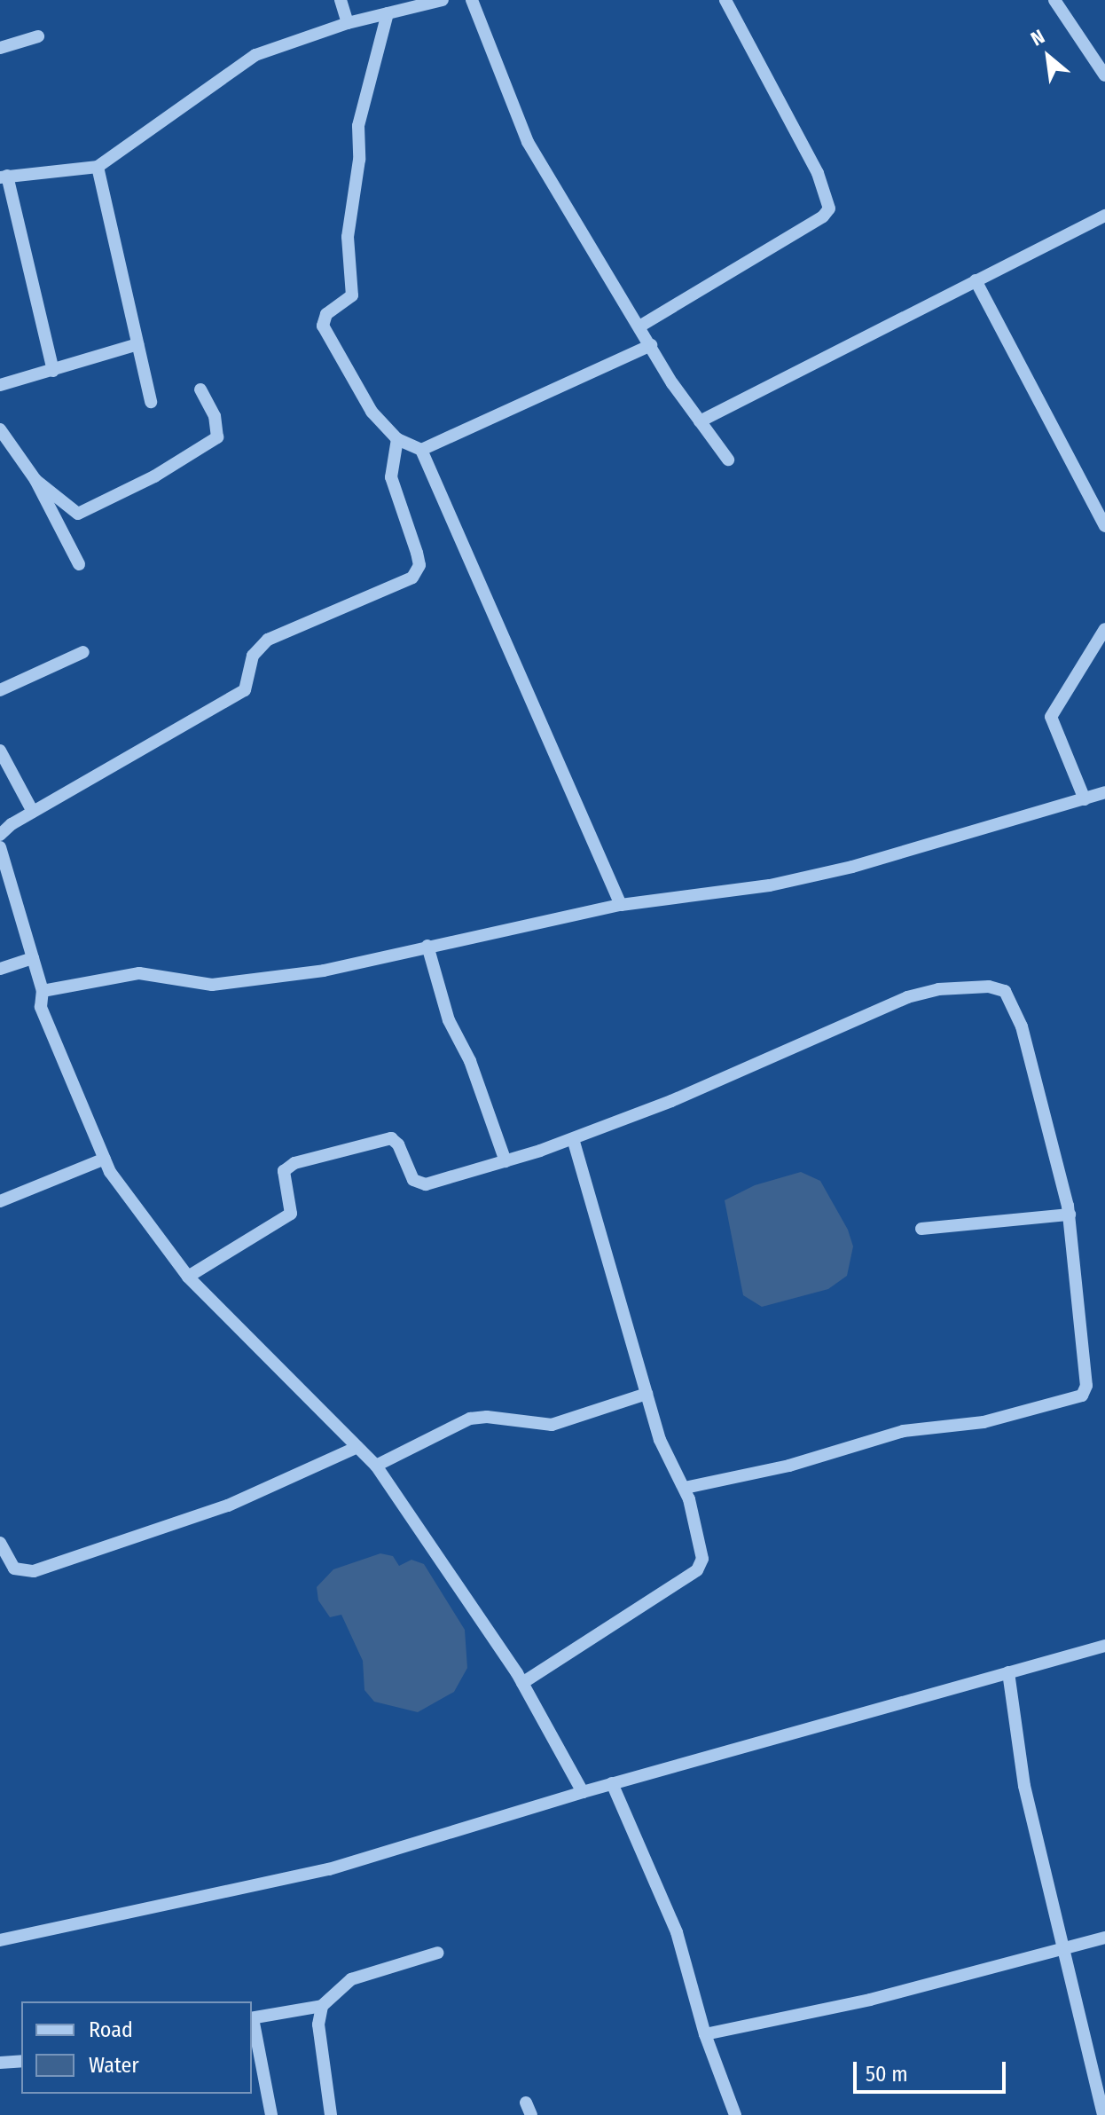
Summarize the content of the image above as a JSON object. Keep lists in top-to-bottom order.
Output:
{
  "legend": ["Road", "Water"],
  "scale_bar": "50 m",
  "north": "top left"
}
